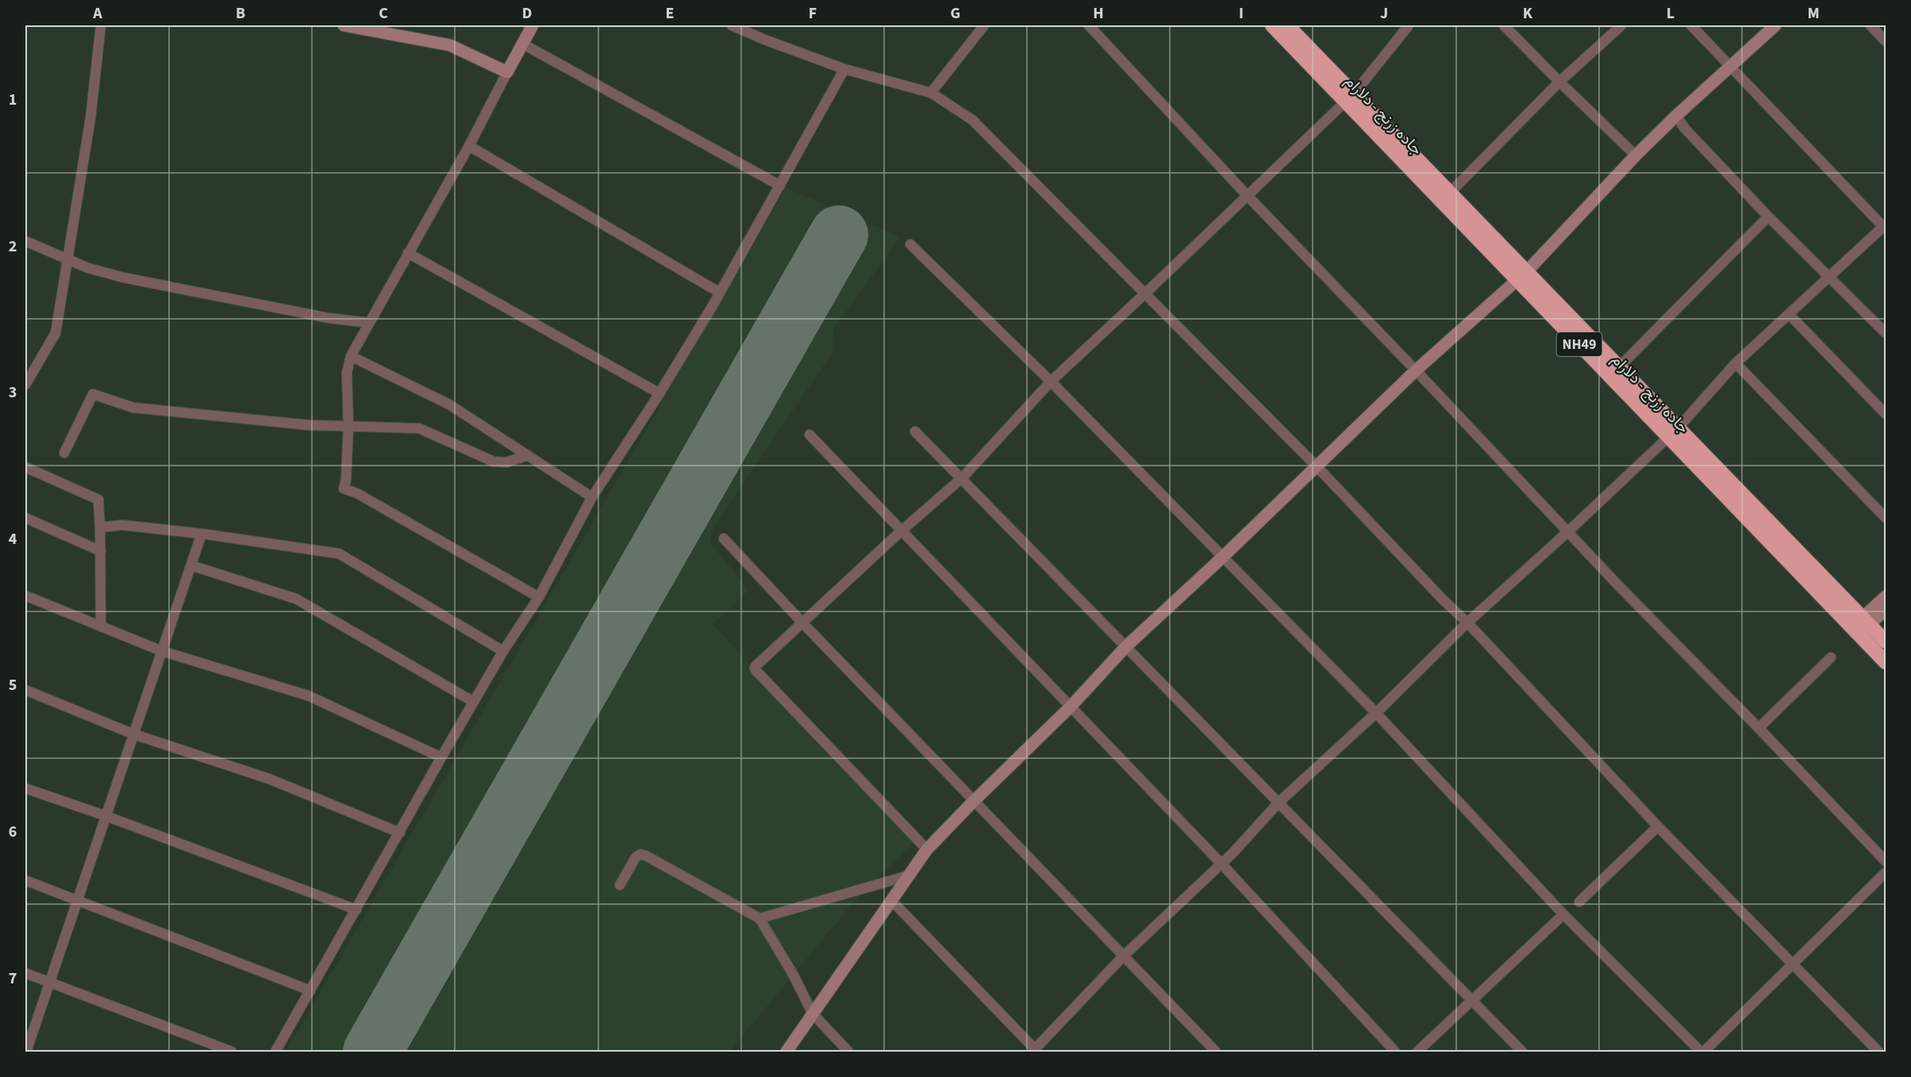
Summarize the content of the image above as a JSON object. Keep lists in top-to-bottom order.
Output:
{
  "streets": {
    "highway": ["جاده زرنج - دلارام", "NH49"]
  },
  "grid": {
    "columns": [
      "A",
      "B",
      "C",
      "D",
      "E",
      "F",
      "G",
      "H",
      "I",
      "J",
      "K",
      "L",
      "M"
    ],
    "rows": [
      "1",
      "2",
      "3",
      "4",
      "5",
      "6",
      "7"
    ]
  }
}
